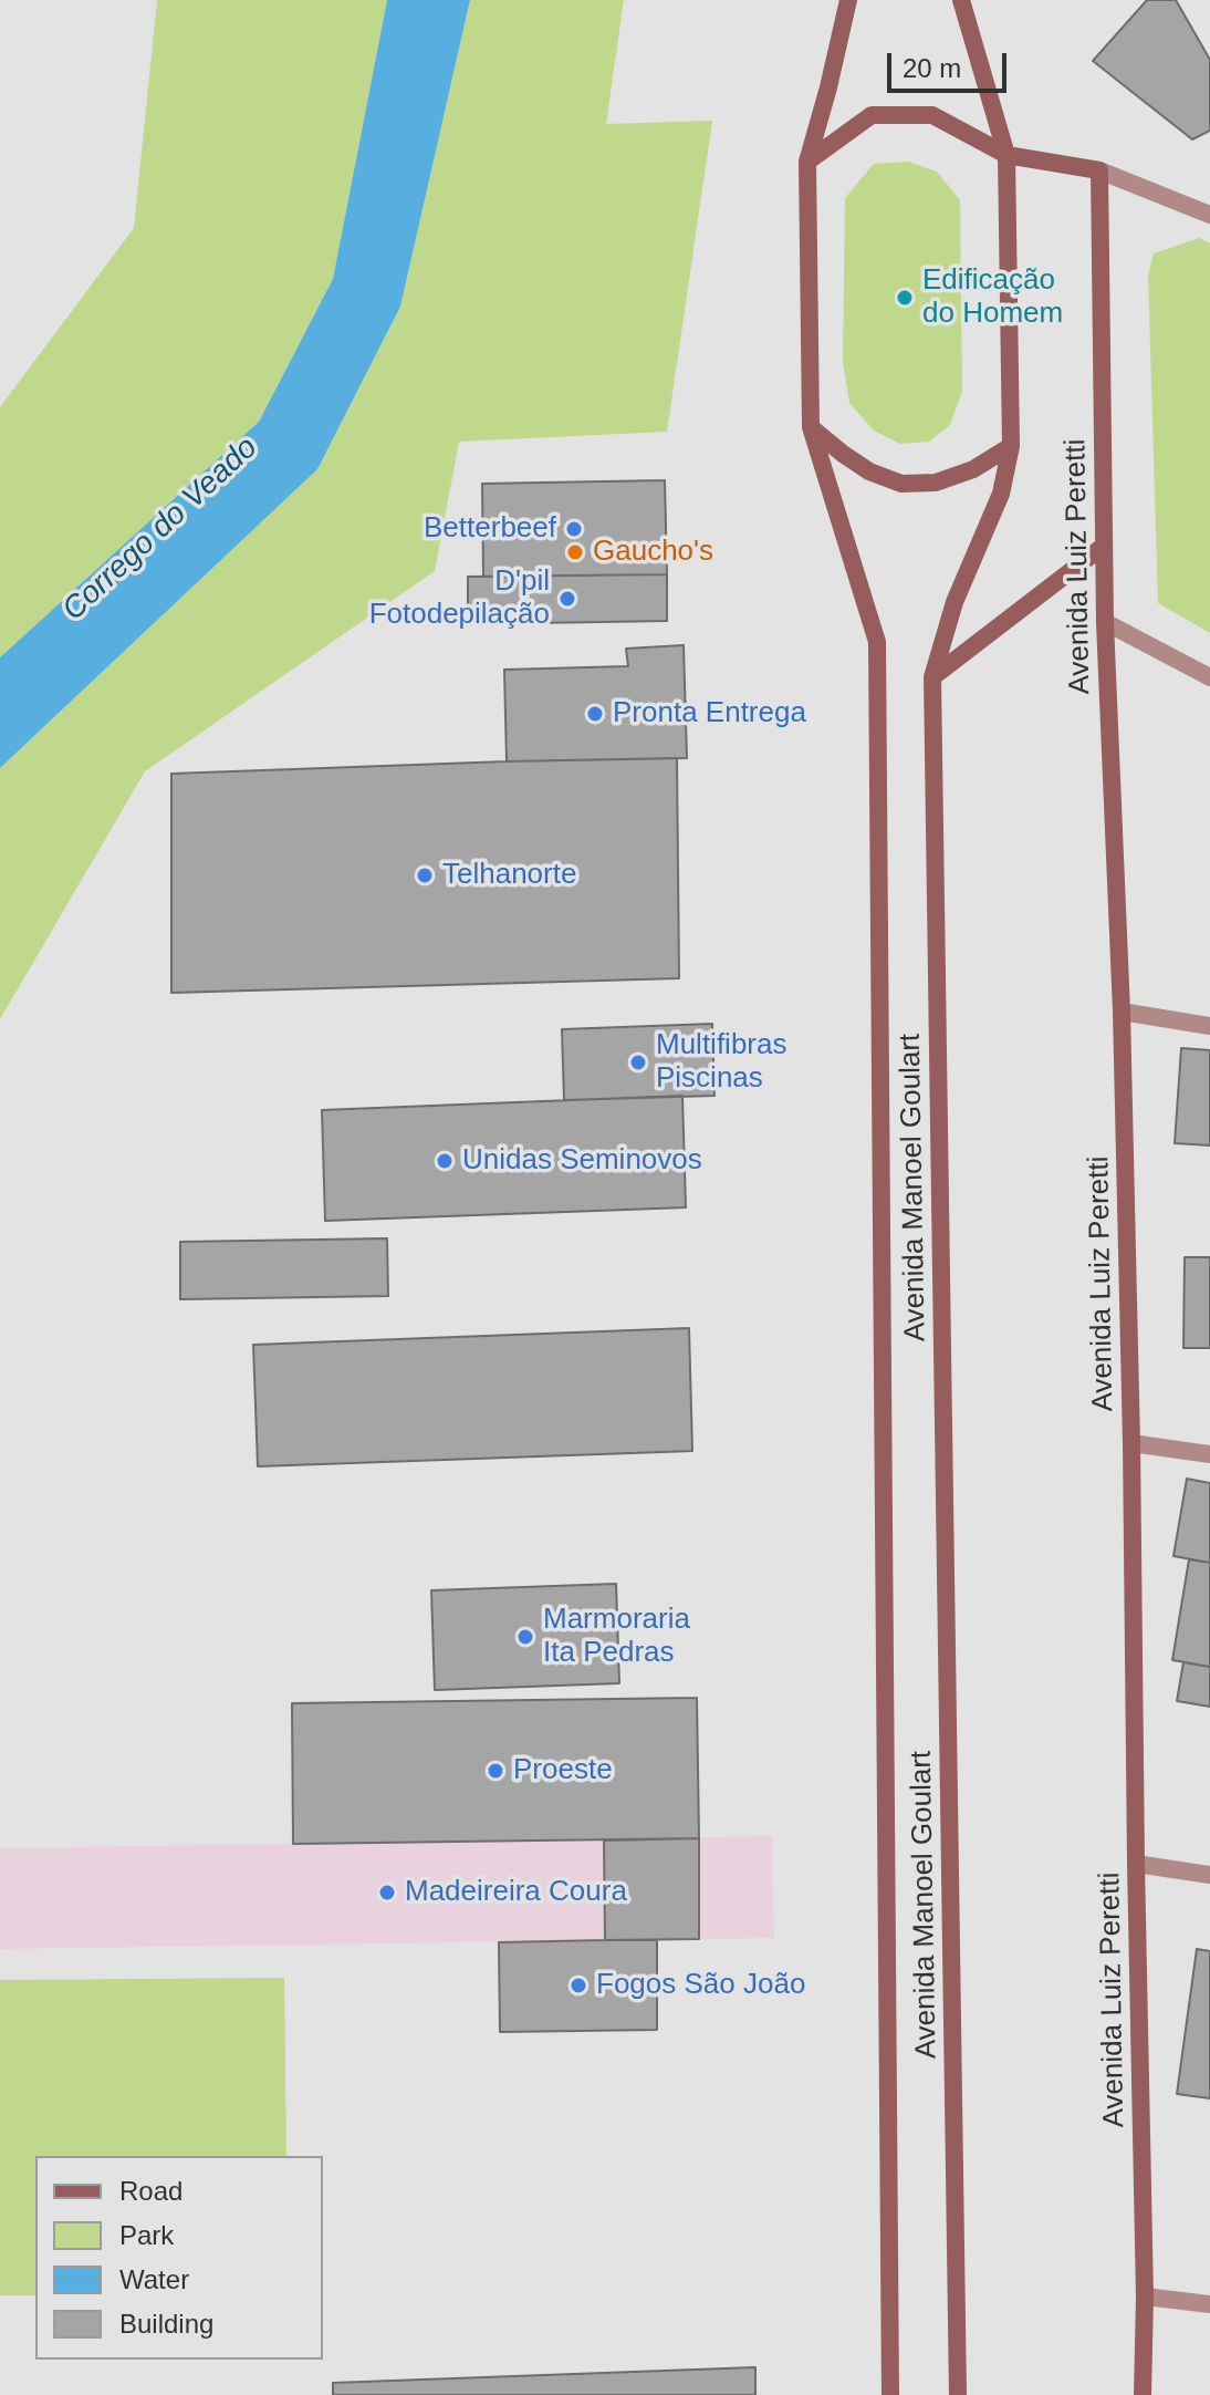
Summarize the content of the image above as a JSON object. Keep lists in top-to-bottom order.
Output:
{
  "streets": {
    "main road": ["Avenida Luiz Peretti", "Avenida Manoel Goulart"]
  },
  "water": ["Corrego do Veado"],
  "places": [
    "Edificação do Homem",
    "Betterbeef",
    "Gaucho's",
    "D'pil Fotodepilação",
    "Pronta Entrega",
    "Telhanorte",
    "Multifibras Piscinas",
    "Unidas Seminovos",
    "Marmoraria Ita Pedras",
    "Proeste",
    "Madeireira Coura",
    "Fogos São João"
  ],
  "legend": [
    "Road",
    "Park",
    "Water",
    "Building"
  ],
  "scale_bar": "20 m"
}
